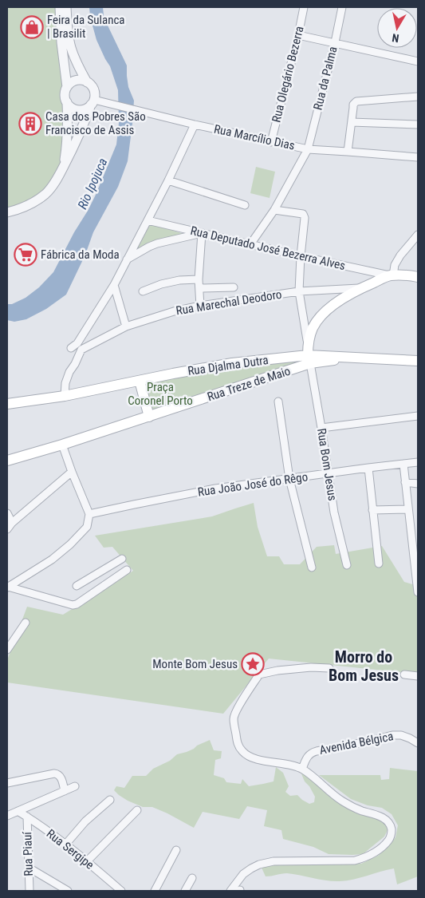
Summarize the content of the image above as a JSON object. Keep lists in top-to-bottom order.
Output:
{
  "streets": {
    "main road": ["Rua Djalma Dutra", "Rua Treze de Maio"],
    "street": [
      "Rua Olegário Bezerra",
      "Rua da Palma",
      "Rua Marcílio Dias",
      "Rua Deputado José Bezerra Alves",
      "Rua Marechal Deodoro",
      "Rua Bom Jesus",
      "Rua João José do Rêgo",
      "Avenida Bélgica",
      "Rua Sergipe",
      "Rua Piauí"
    ]
  },
  "crossings": [
    ["Rua Olegário Bezerra", "Rua Marcílio Dias"],
    ["Rua da Palma", "Rua Marcílio Dias"],
    ["Rua da Palma", "Rua Deputado José Bezerra Alves"],
    ["Rua Marechal Deodoro", "Rua Djalma Dutra"],
    ["Rua Djalma Dutra", "Rua Treze de Maio"],
    ["Rua Djalma Dutra", "Rua Bom Jesus"],
    ["Rua Treze de Maio", "Rua Bom Jesus"],
    ["Rua Bom Jesus", "Rua João José do Rêgo"],
    ["Rua Sergipe", "Rua Piauí"]
  ],
  "districts": ["Morro do Bom Jesus"],
  "water": ["Rio Ipojuca"],
  "parks": ["Praça Coronel Porto"],
  "places": {
    "shop": ["Feira da Sulanca | Brasilit"],
    "building": ["Casa dos Pobres São Francisco de Assis"],
    "supermarket": ["Fábrica da Moda"],
    "place": ["Monte Bom Jesus"]
  },
  "north": "bottom"
}
